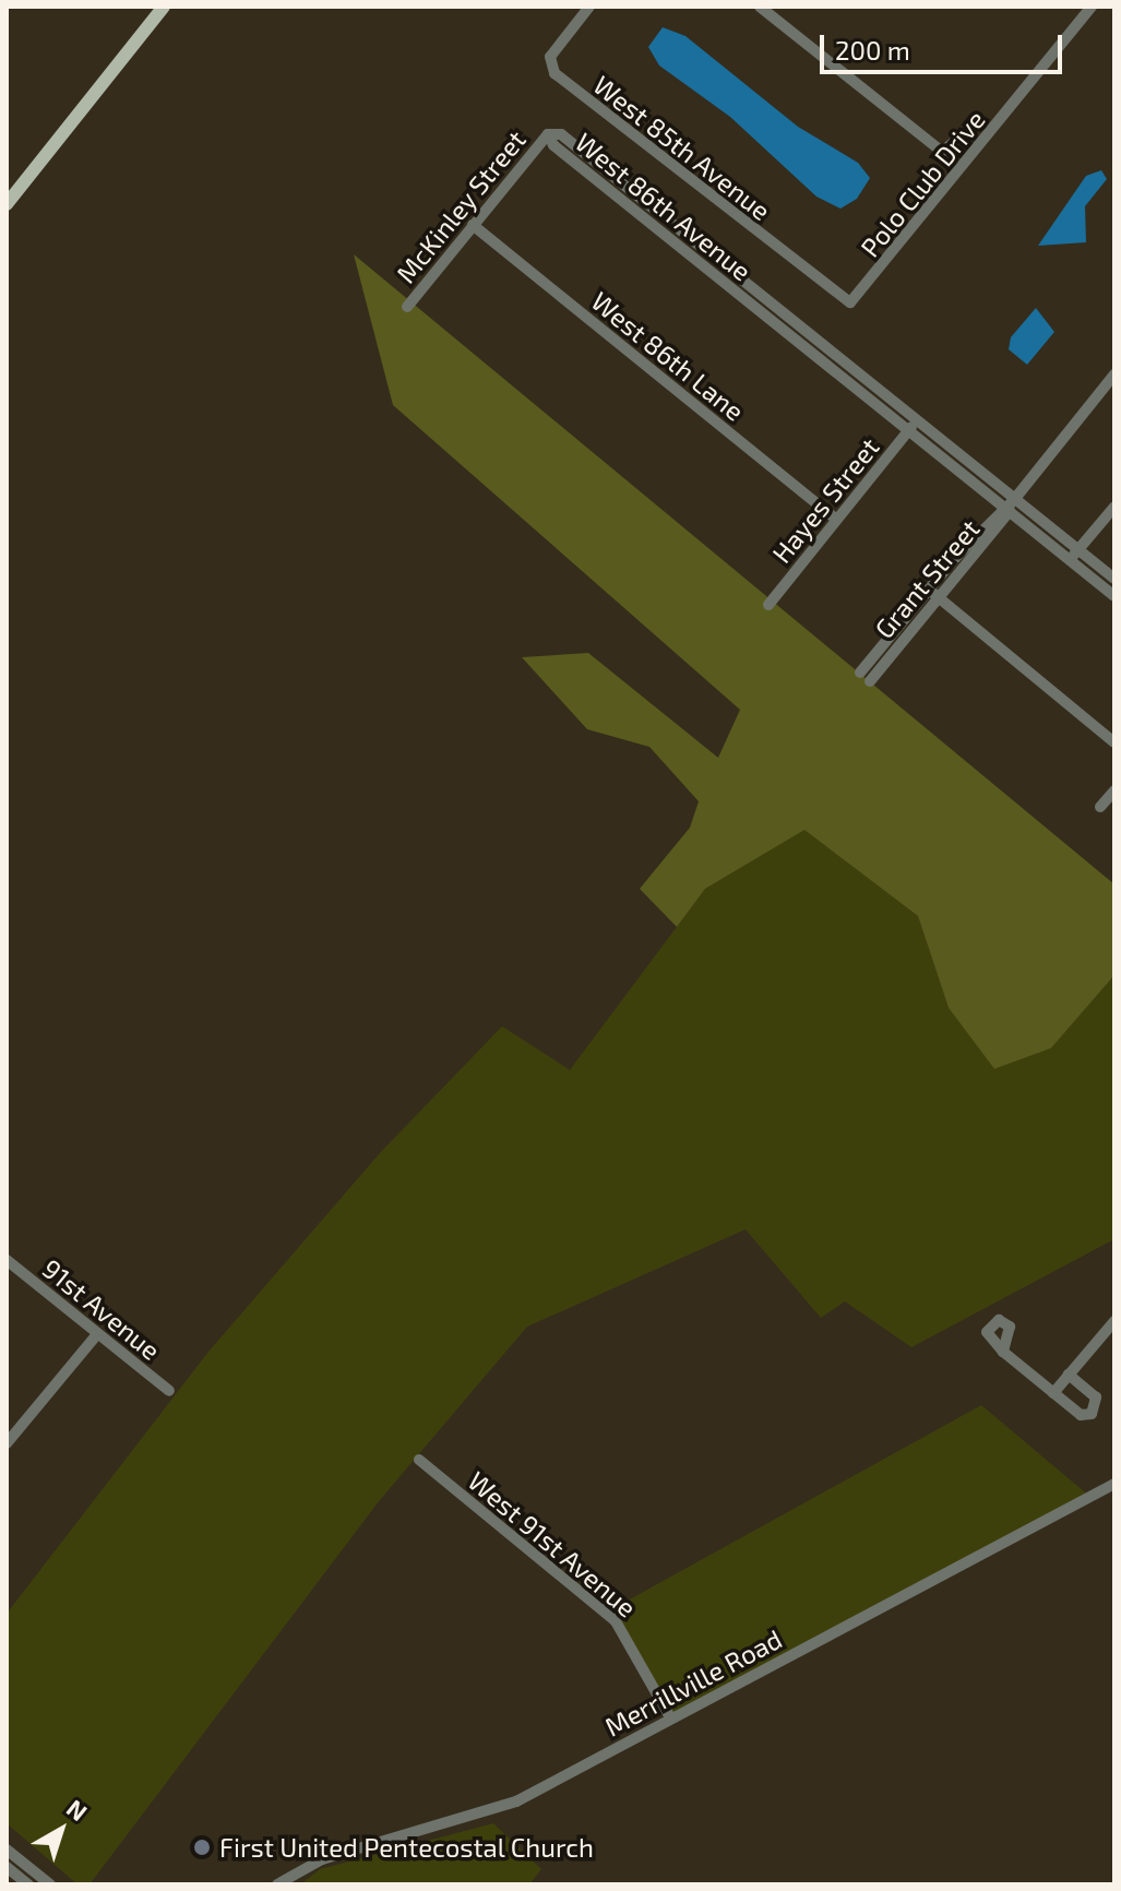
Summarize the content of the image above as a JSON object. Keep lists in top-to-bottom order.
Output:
{
  "streets": {
    "street": [
      "West 85th Avenue",
      "Polo Club Drive",
      "McKinley Street",
      "West 86th Avenue",
      "West 86th Lane",
      "Hayes Street",
      "Grant Street",
      "91st Avenue",
      "West 91st Avenue",
      "Merrillville Road"
    ]
  },
  "crossings": [
    ["West 85th Avenue", "Polo Club Drive"],
    ["McKinley Street", "West 86th Avenue"],
    ["McKinley Street", "West 86th Lane"],
    ["West 86th Avenue", "Hayes Street"],
    ["West 86th Avenue", "Grant Street"],
    ["West 86th Lane", "Hayes Street"],
    ["West 91st Avenue", "Merrillville Road"]
  ],
  "places": ["First United Pentecostal Church"],
  "scale_bar": "200 m",
  "north": "top right"
}
